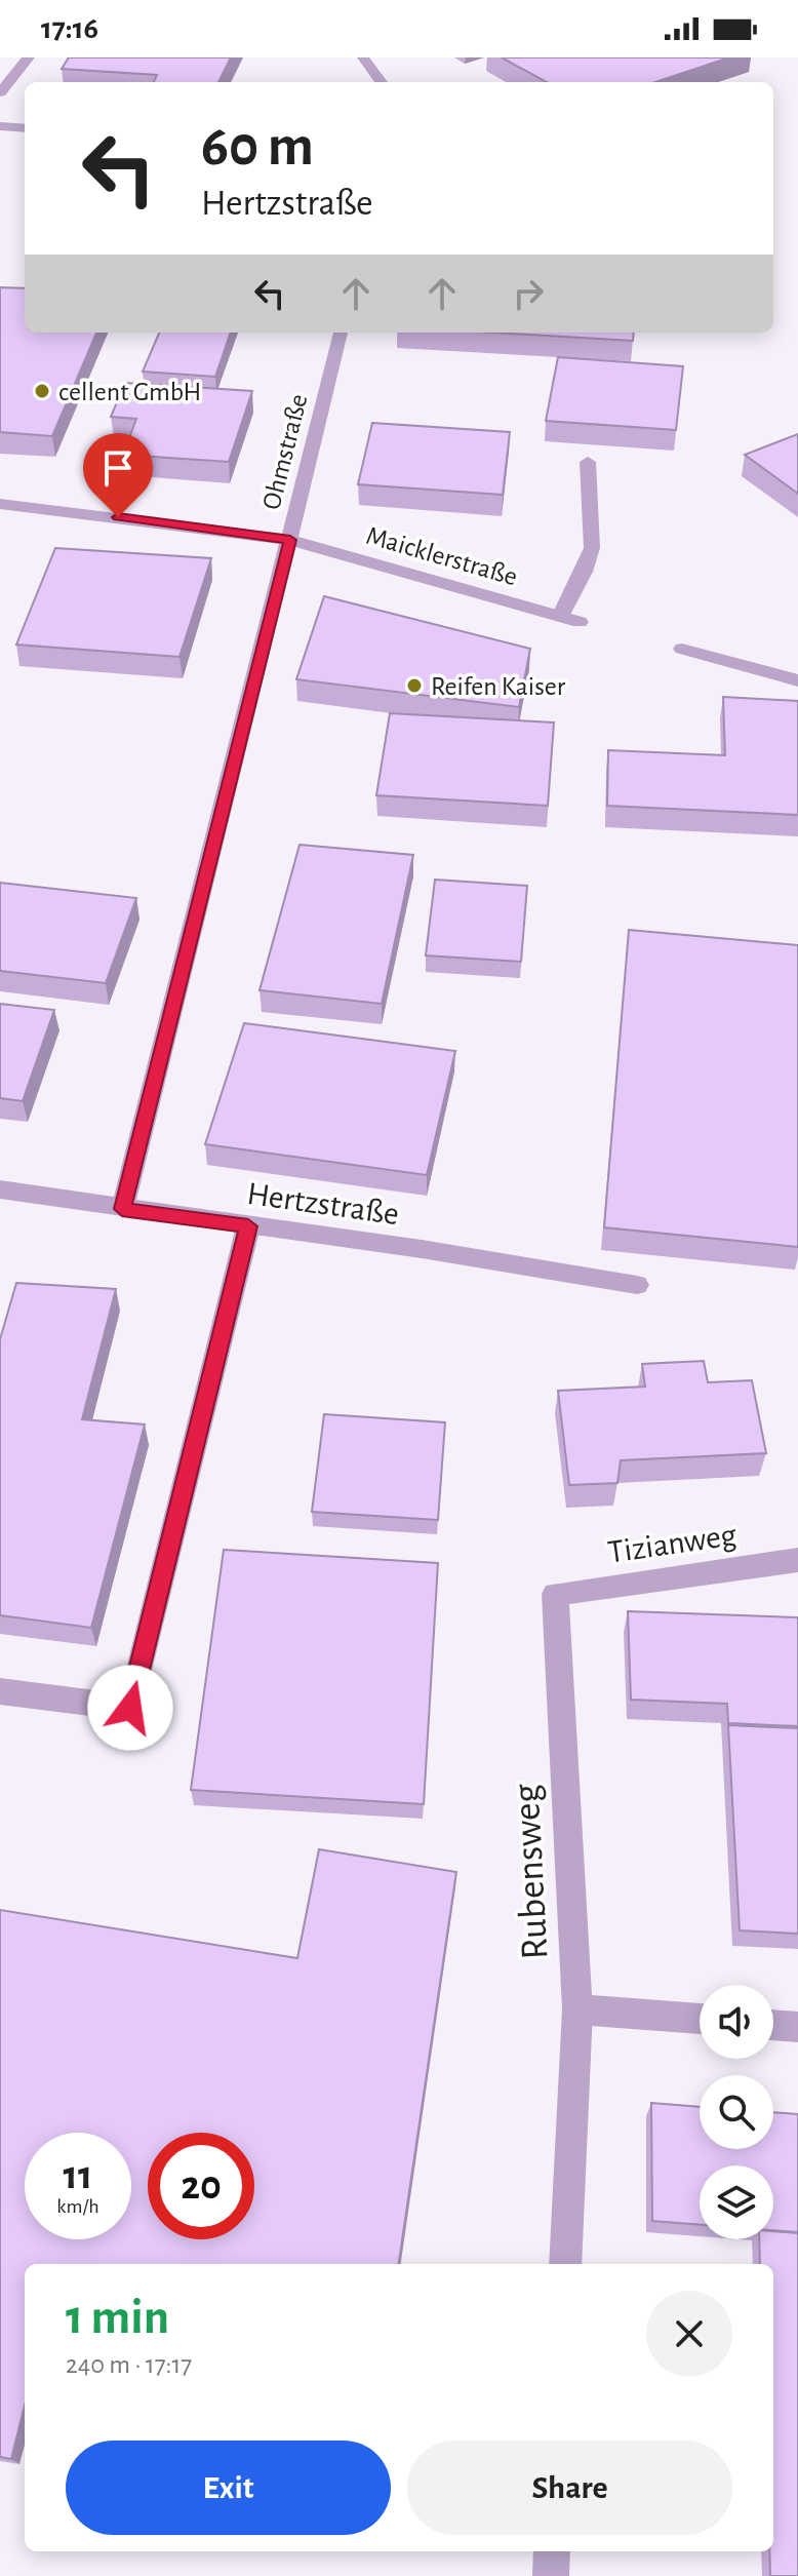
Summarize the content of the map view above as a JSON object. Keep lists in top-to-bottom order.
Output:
{
  "streets": {
    "street": [
      "Ohmstraße",
      "Maicklerstraße",
      "Hertzstraße",
      "Tizianweg",
      "Rubensweg"
    ]
  },
  "crossings": [
    ["Ohmstraße", "Maicklerstraße"],
    ["Ohmstraße", "Hertzstraße"],
    ["Tizianweg", "Rubensweg"]
  ],
  "places": ["cellent GmbH", "Reifen Kaiser"],
  "page": {
    "status": "17:16",
    "turn": ["60 m", "Hertzstraße"],
    "speed": "11 km/h",
    "limit": "20",
    "heading": ["1 min", "240 m · 17:17"],
    "buttons": ["Exit", "Share"]
  }
}
